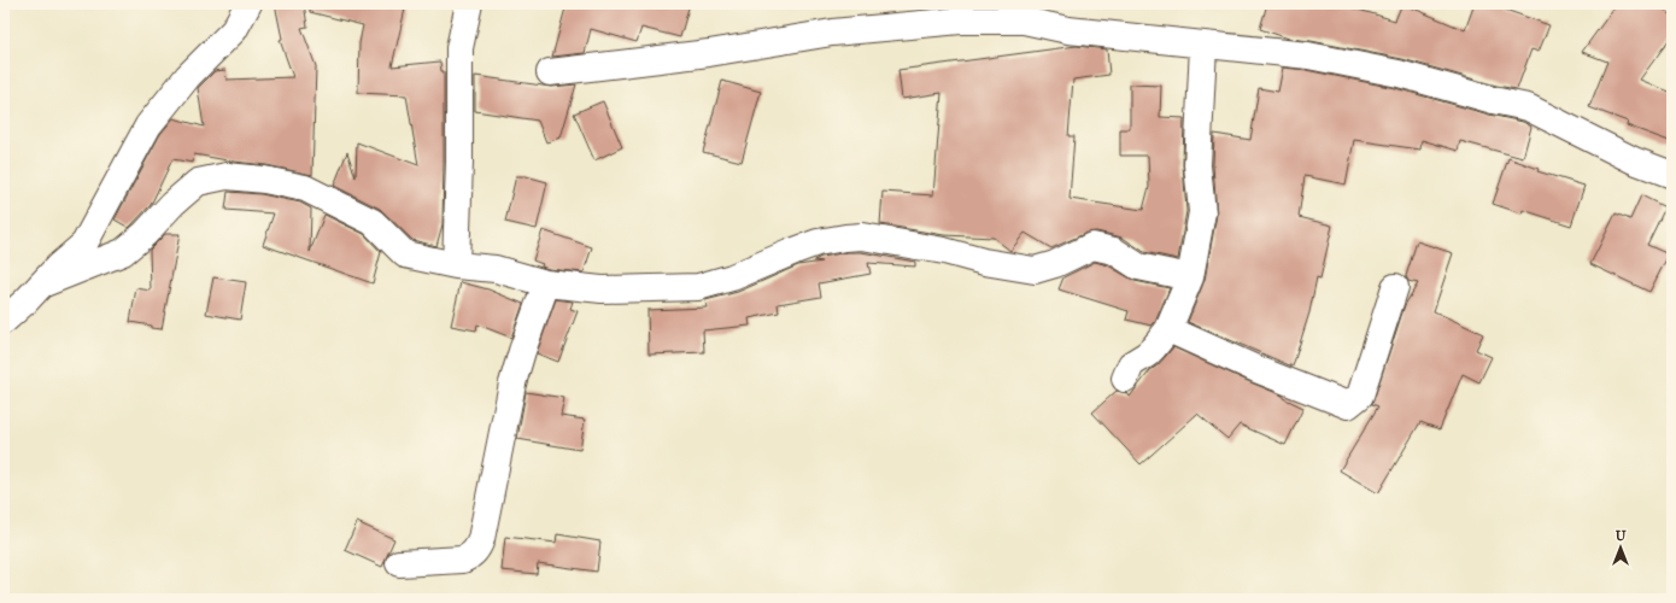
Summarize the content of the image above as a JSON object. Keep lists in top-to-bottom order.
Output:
{
  "north": "top"
}
